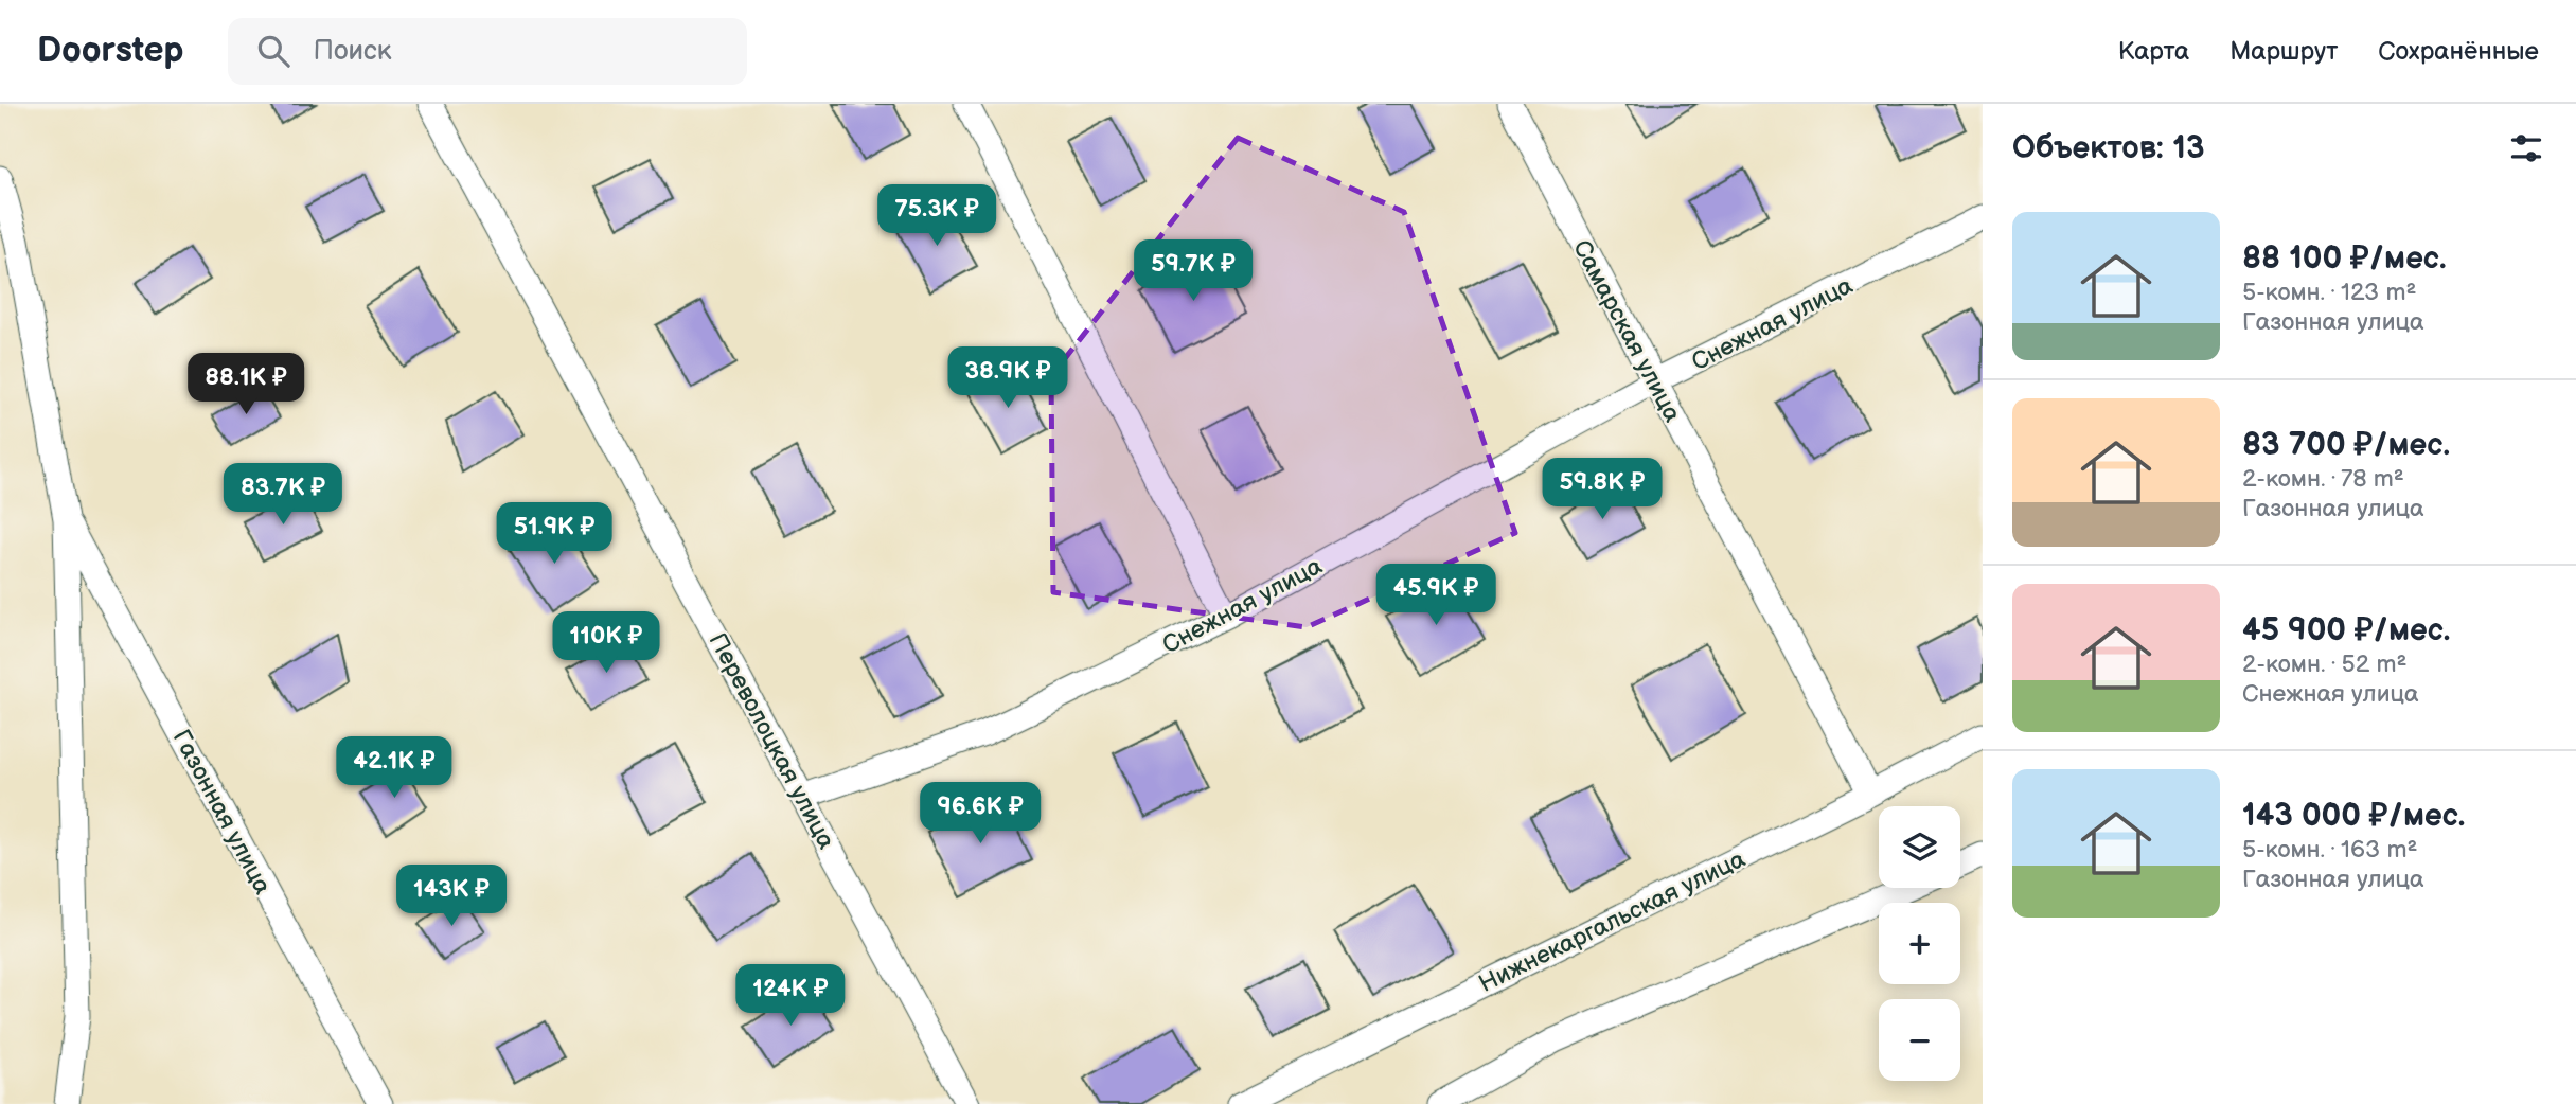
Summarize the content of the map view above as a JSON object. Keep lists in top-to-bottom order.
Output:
{
  "streets": {
    "street": [
      "Снежная улица",
      "Самарская улица",
      "Переволоцкая улица",
      "Газонная улица",
      "Нижнекаргальская улица"
    ]
  },
  "crossings": [
    ["Снежная улица", "Самарская улица"],
    ["Снежная улица", "Переволоцкая улица"],
    ["Самарская улица", "Нижнекаргальская улица"]
  ],
  "page": {
    "header": "Doorstep",
    "search": "Поиск",
    "nav": ["Карта", "Маршрут", "Сохранённые"],
    "heading": "Объектов: 13",
    "price": [
      "75.3K ₽",
      "59.7K ₽",
      "38.9K ₽",
      "88.1K ₽",
      "59.8K ₽",
      "83.7K ₽",
      "51.9K ₽",
      "45.9K ₽",
      "110K ₽",
      "42.1K ₽",
      "96.6K ₽",
      "143K ₽",
      "124K ₽"
    ],
    "list": [
      {
        "name": "88 100 ₽/мес.",
        "note": "5-комн. · 123 m² · Газонная улица"
      },
      {
        "name": "83 700 ₽/мес.",
        "note": "2-комн. · 78 m² · Газонная улица"
      },
      {
        "name": "45 900 ₽/мес.",
        "note": "2-комн. · 52 m² · Снежная улица"
      },
      {
        "name": "143 000 ₽/мес.",
        "note": "5-комн. · 163 m² · Газонная улица"
      }
    ],
    "map_buttons": ["+", "−"]
  }
}
